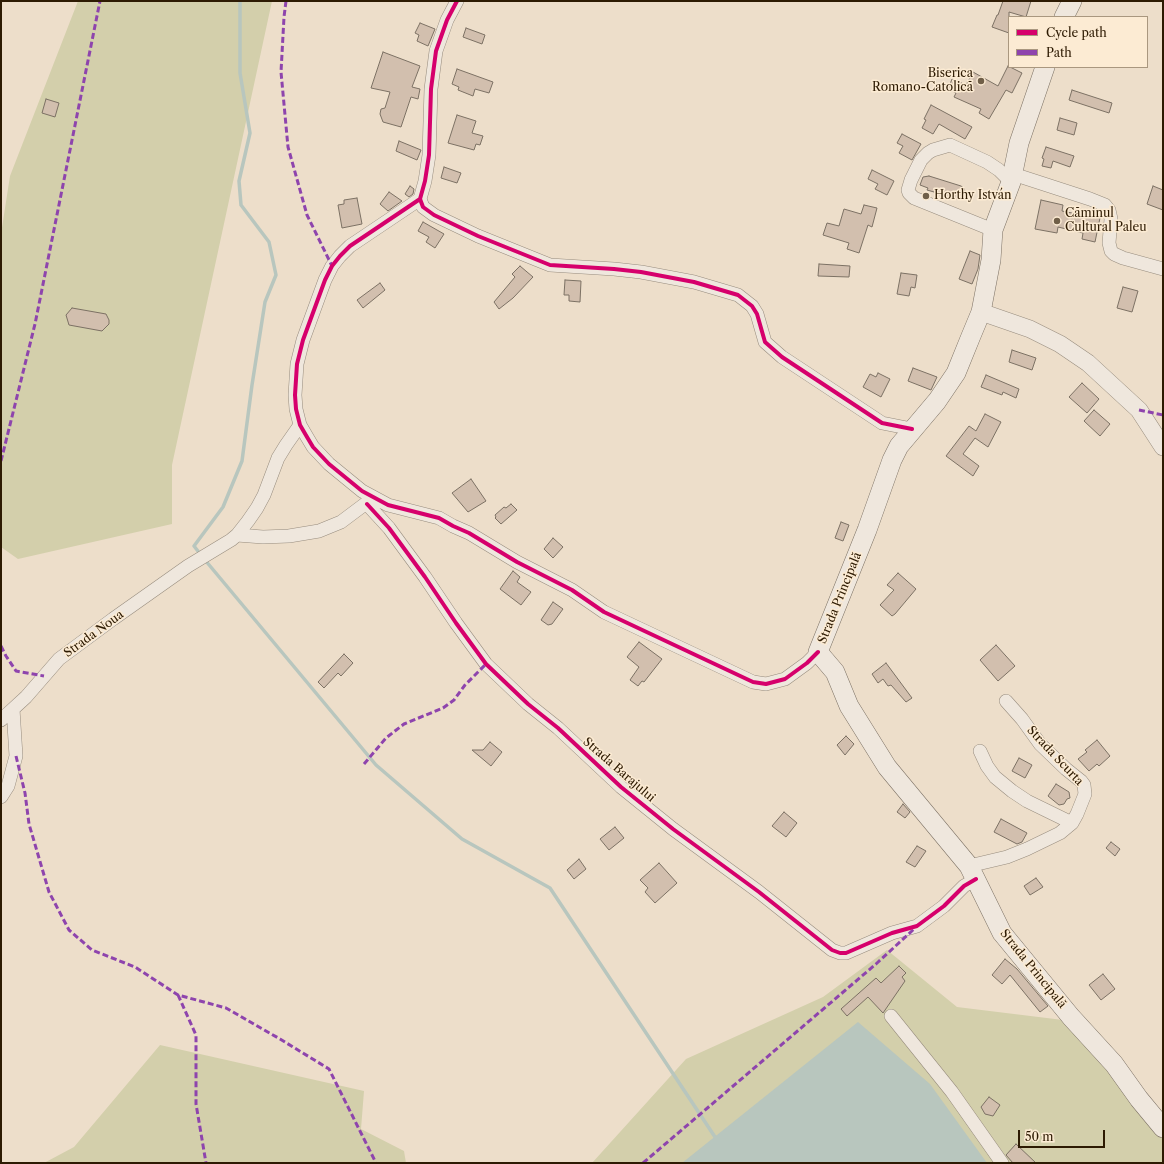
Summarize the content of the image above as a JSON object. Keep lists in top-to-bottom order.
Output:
{
  "streets": {
    "main road": ["Strada Principală"],
    "street": ["Strada Noua", "Strada Scurta", "Strada Barajului"]
  },
  "crossings": [
    ["Strada Principală", "Strada Scurta"],
    ["Strada Principală", "Strada Barajului"],
    ["Strada Scurta", "Strada Barajului"]
  ],
  "places": ["Biserica Romano-Catolică", "Horthy István", "Căminul Cultural Paleu"],
  "legend": ["Cycle path", "Path"],
  "scale_bar": "50 m"
}
